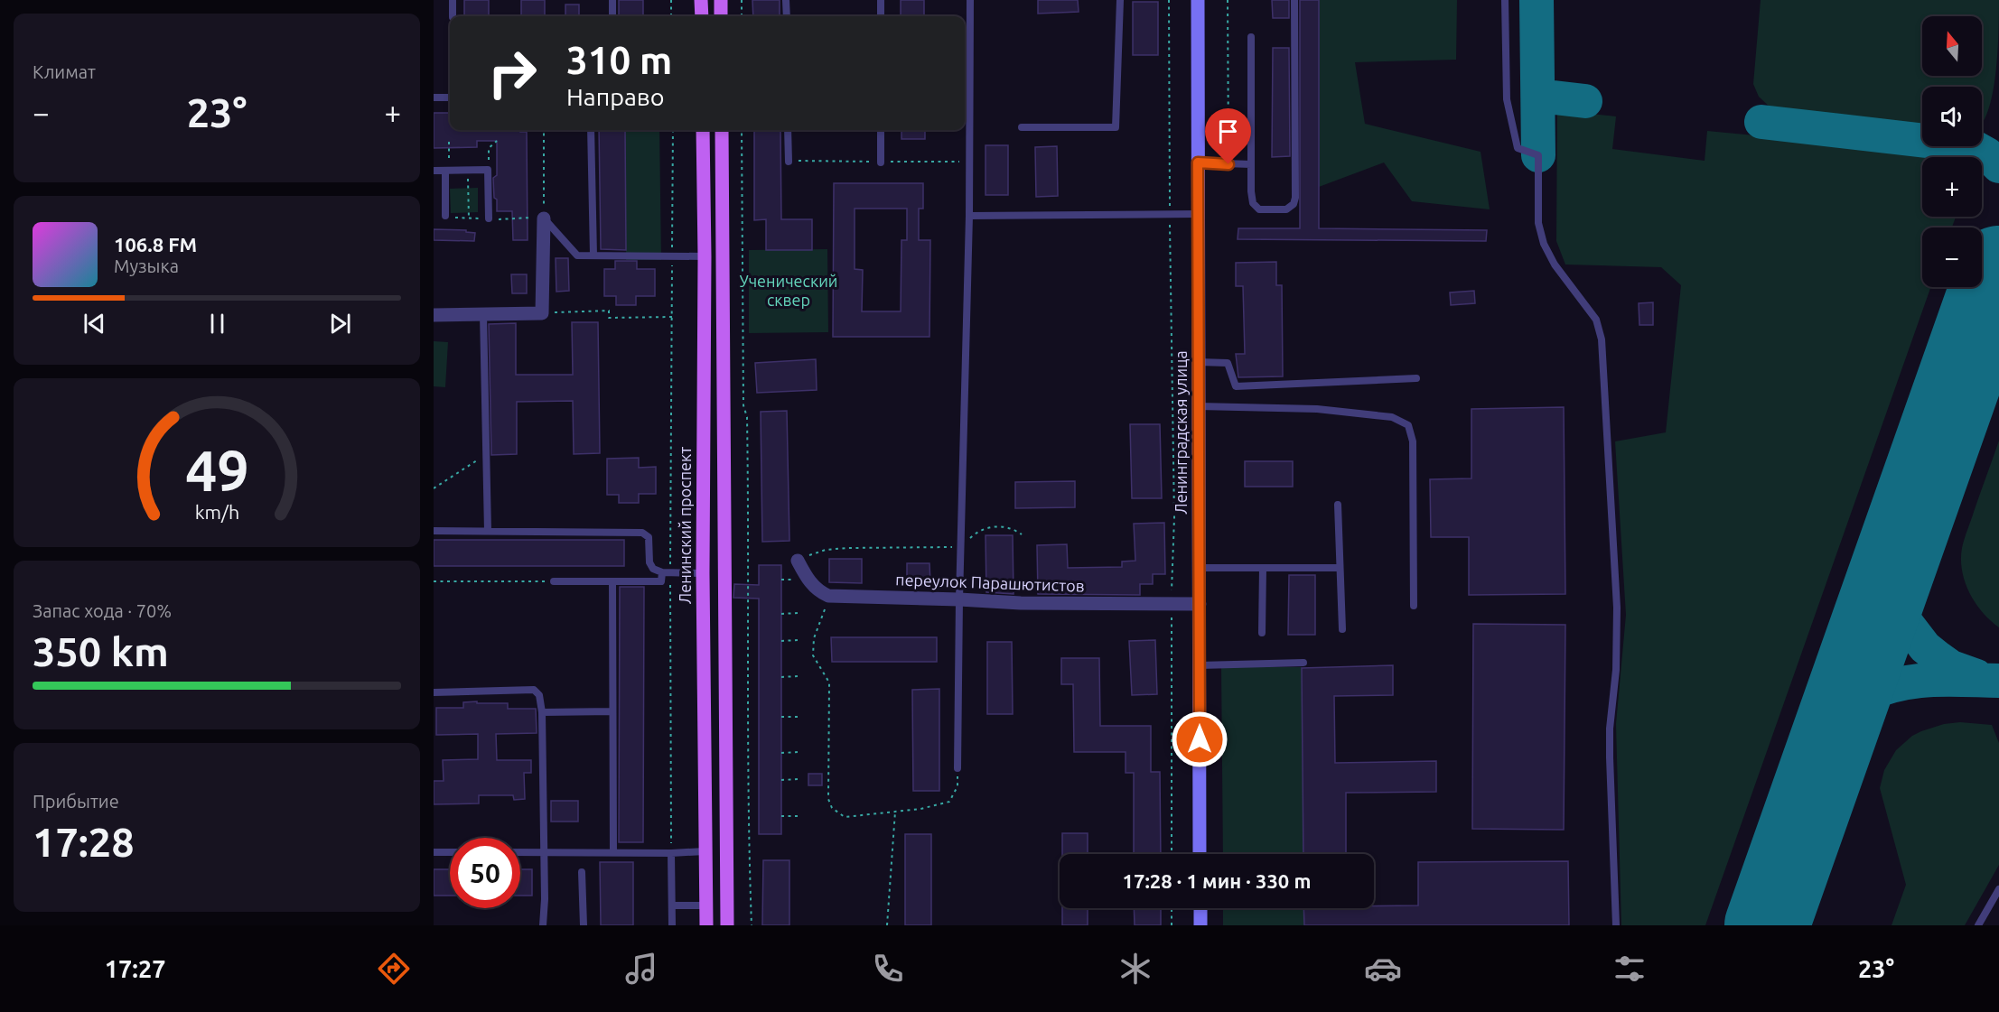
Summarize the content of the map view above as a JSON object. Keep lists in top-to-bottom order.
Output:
{
  "streets": {
    "main road": ["Ленинградская улица", "Ленинский проспект"],
    "street": ["переулок Парашютистов"]
  },
  "crossings": [
    ["Ленинградская улица", "переулок Парашютистов"]
  ],
  "parks": ["Ученический сквер"],
  "north": "top",
  "page": {
    "tile": [
      "Климат",
      ["Запас хода · 70%", "350 km"],
      ["Прибытие", "17:28"]
    ],
    "map_buttons": ["+", "−"],
    "turn": ["310 m", "Направо"],
    "heat": ["−", "23°", "+"],
    "song": ["106.8 FM", "Музыка"],
    "limit": "50",
    "trip": "17:28 · 1 мин · 330 m",
    "tabs": ["17:27", "23°"],
    "gauge": ["49", "km/h"]
  }
}
